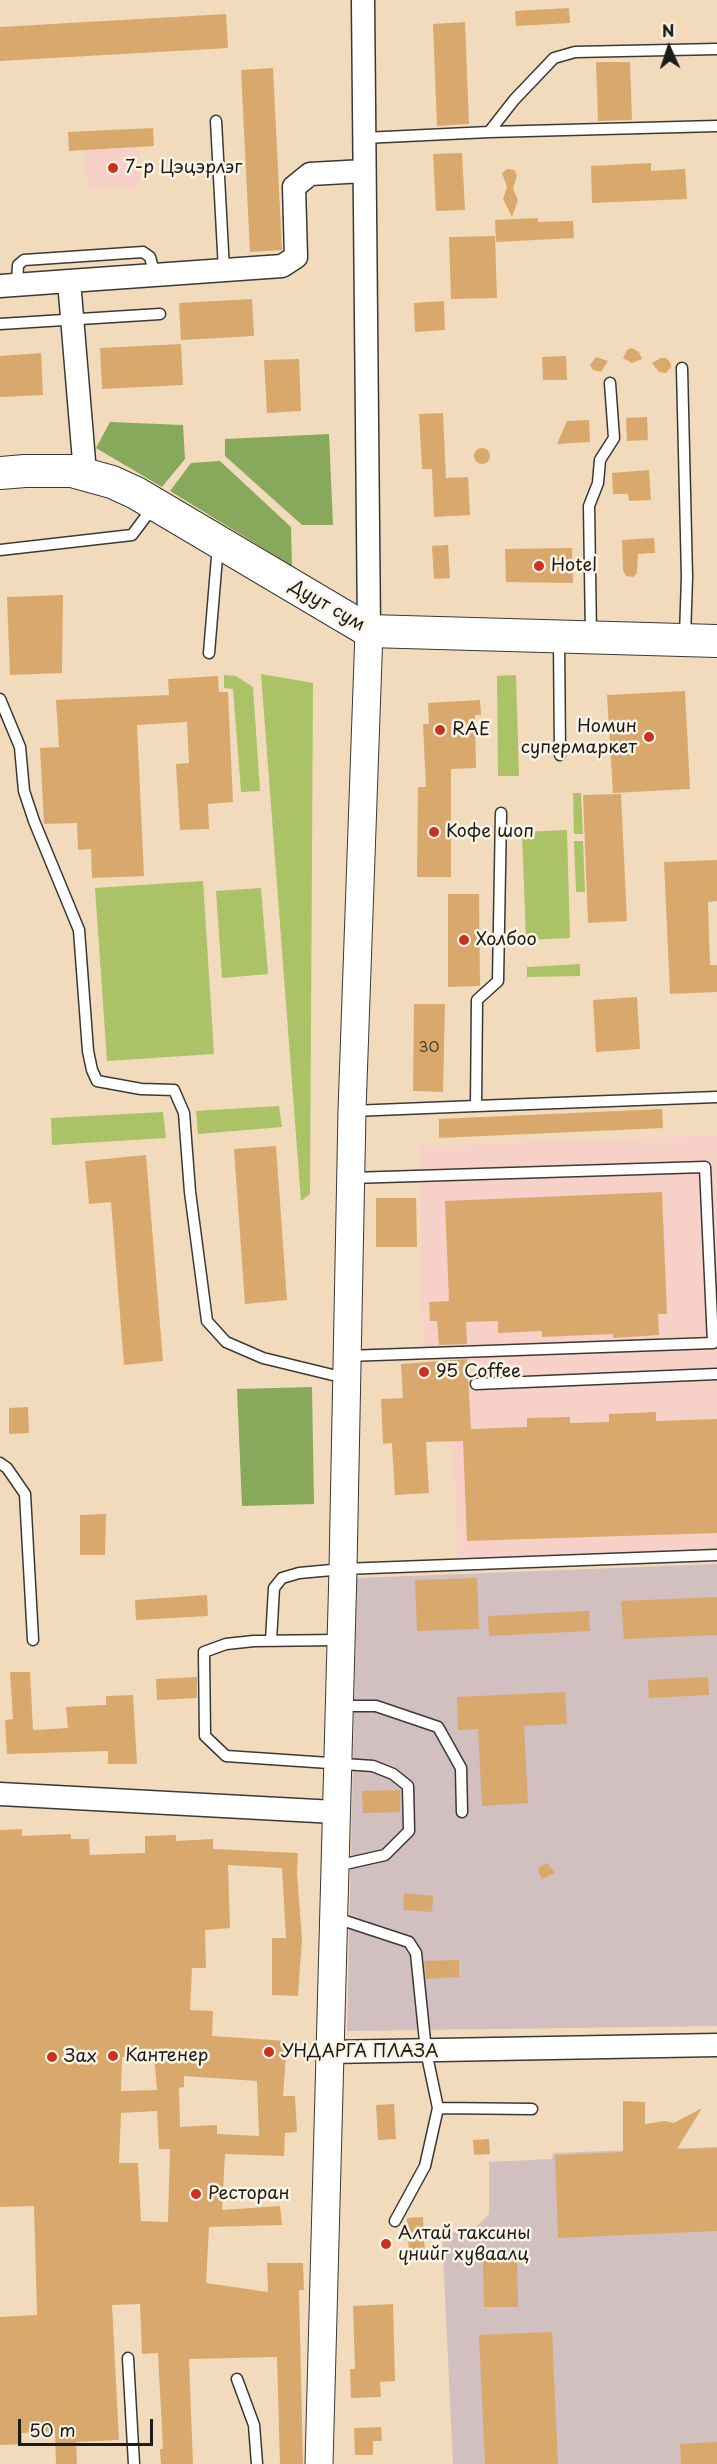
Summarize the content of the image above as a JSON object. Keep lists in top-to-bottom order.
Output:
{
  "streets": {
    "main road": ["Дуут сум"]
  },
  "places": [
    "7-р Цэцэрлэг",
    "Hotel",
    "RAE",
    "Номин супермаркет",
    "Кофе шоп",
    "Холбоо",
    "95 Coffee",
    "УНДАРГА ПЛАЗА",
    "Кантенер",
    "Зах",
    "Ресторан",
    "Алтай таксины үнийг хуваалц"
  ],
  "house_numbers": ["30"],
  "scale_bar": "50 m",
  "north": "top"
}
